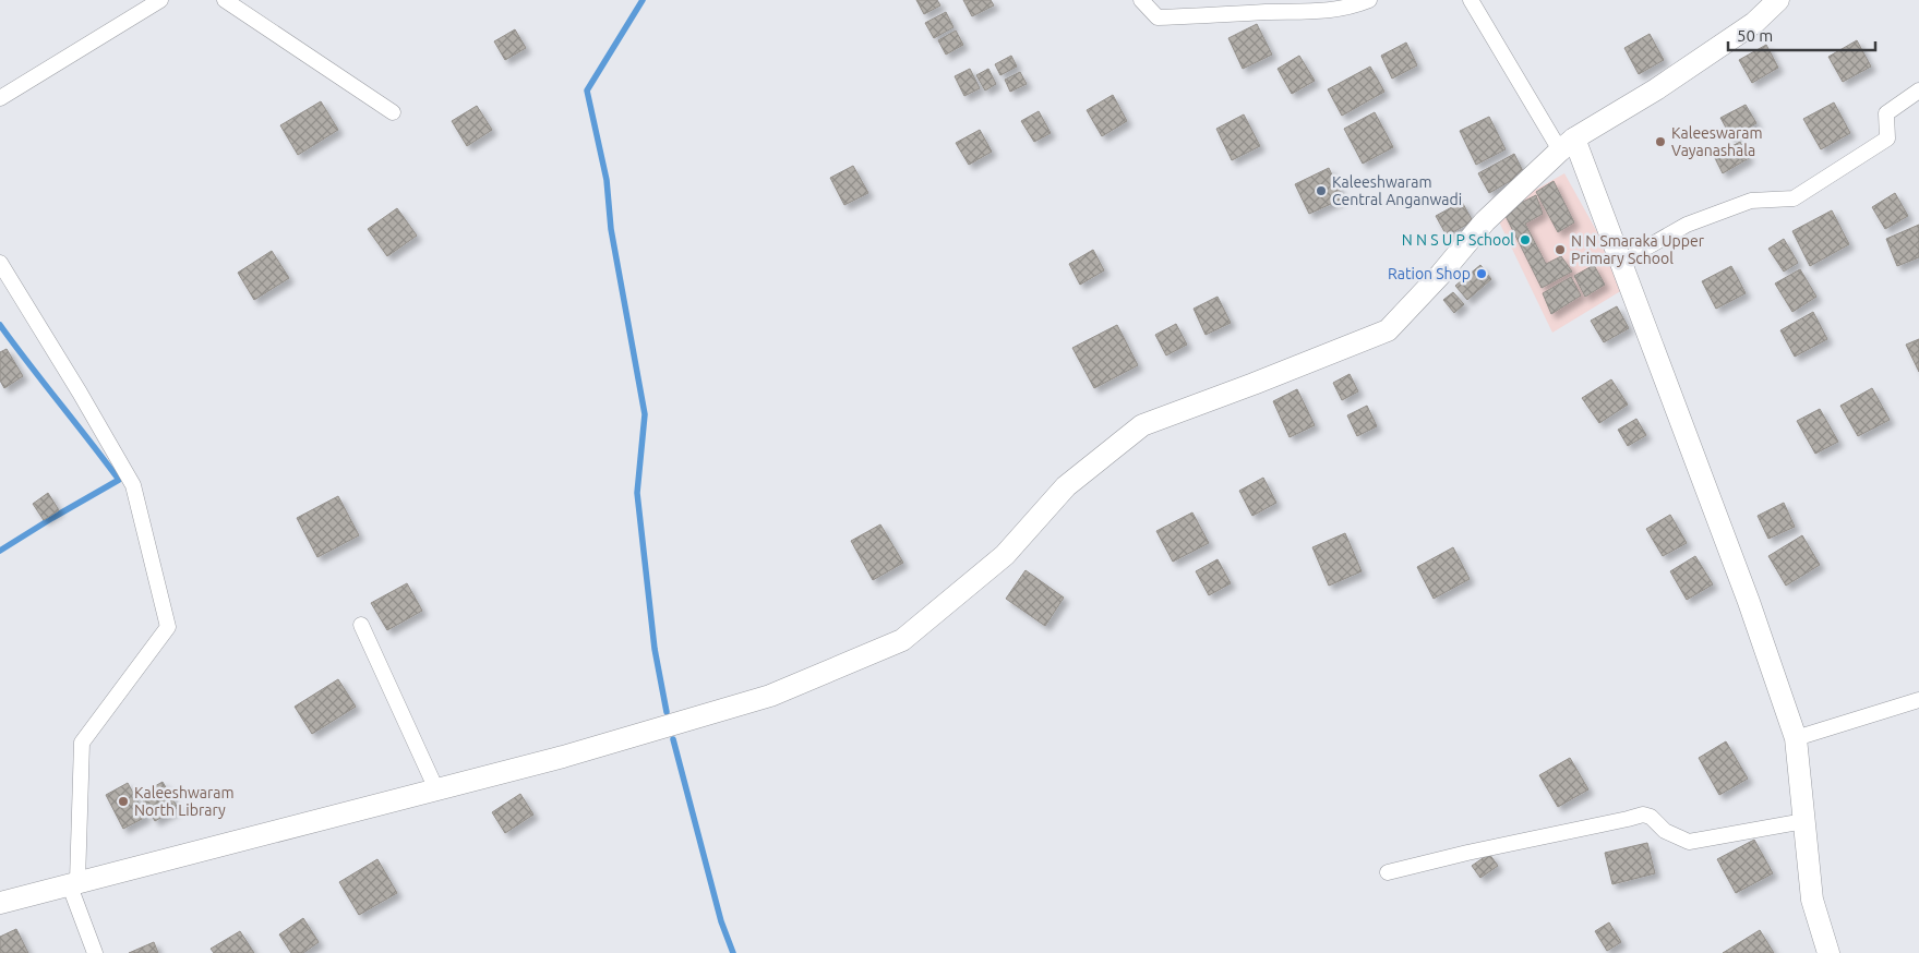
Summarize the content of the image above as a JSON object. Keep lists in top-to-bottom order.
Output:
{
  "places": [
    "Kaleeswaram Vayanashala",
    "Kaleeshwaram Central Anganwadi",
    "N N S U P School",
    "N N Smaraka Upper Primary School",
    "Ration Shop",
    "Kaleeshwaram North Library"
  ],
  "scale_bar": "50 m"
}
